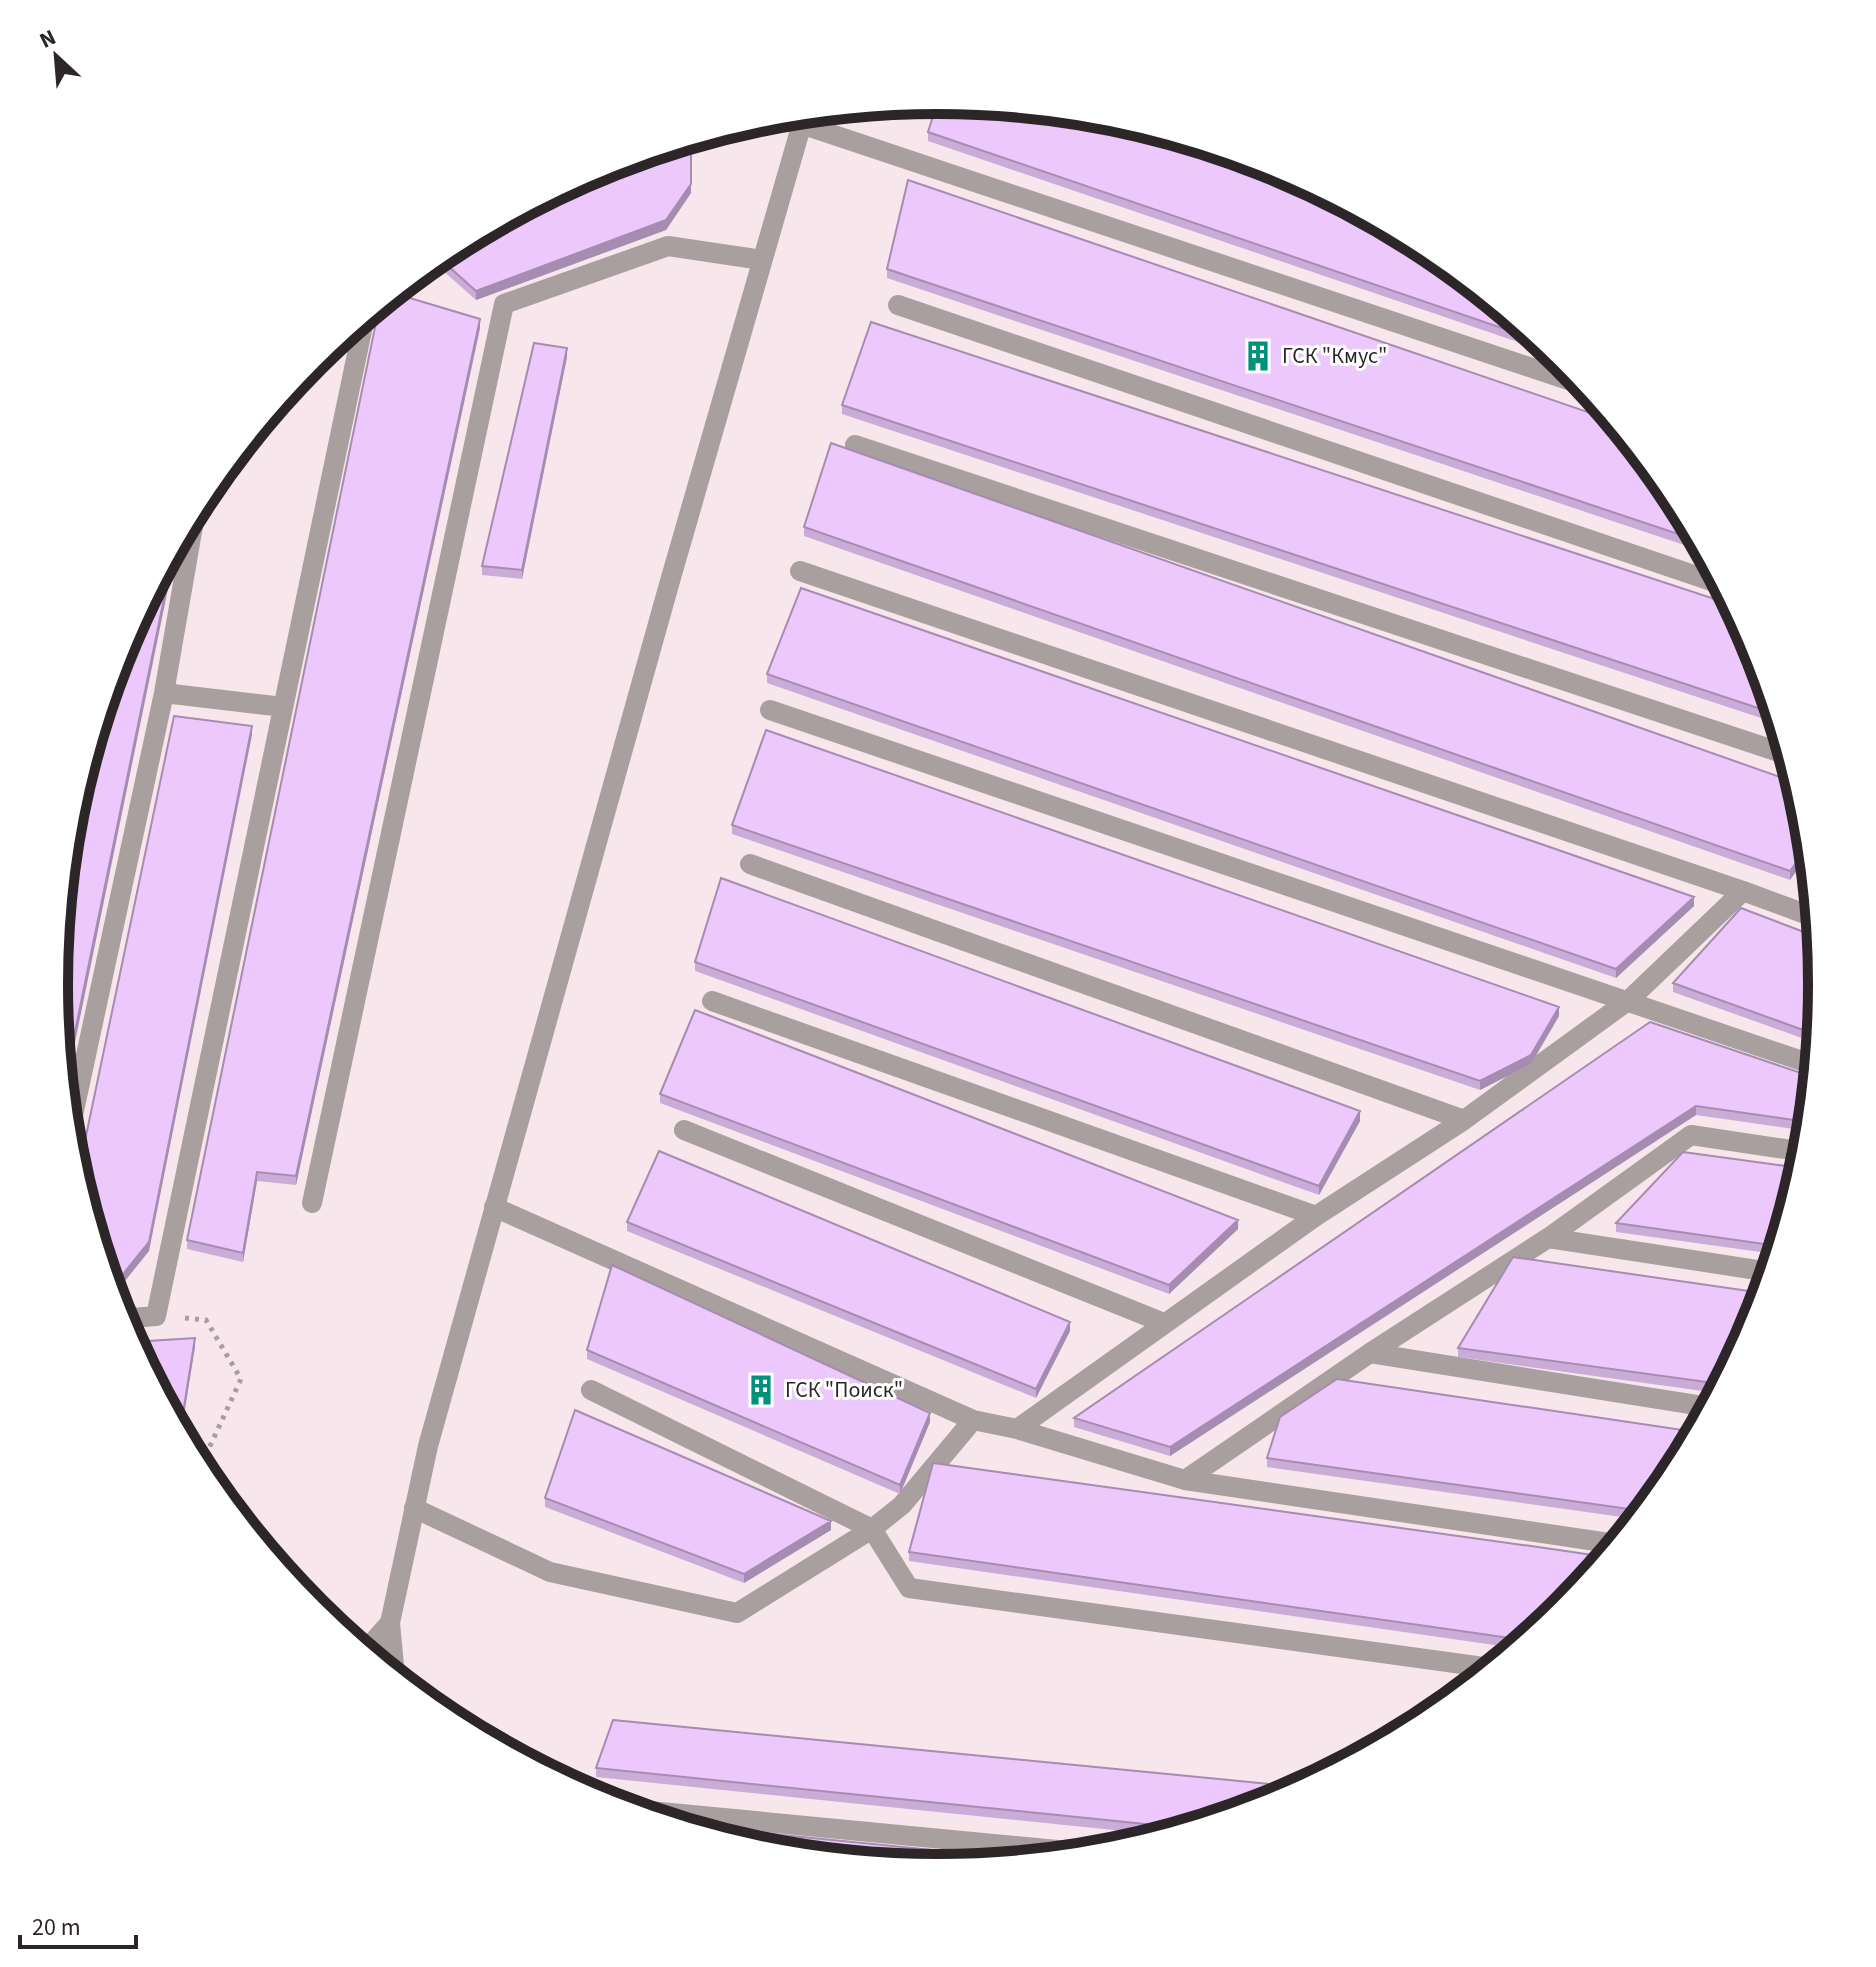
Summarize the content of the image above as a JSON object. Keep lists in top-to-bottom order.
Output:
{
  "places": {
    "building": ["ГСК \"Кмус\"", "ГСК \"Поиск\""]
  },
  "scale_bar": "20 m",
  "north": "top left"
}
